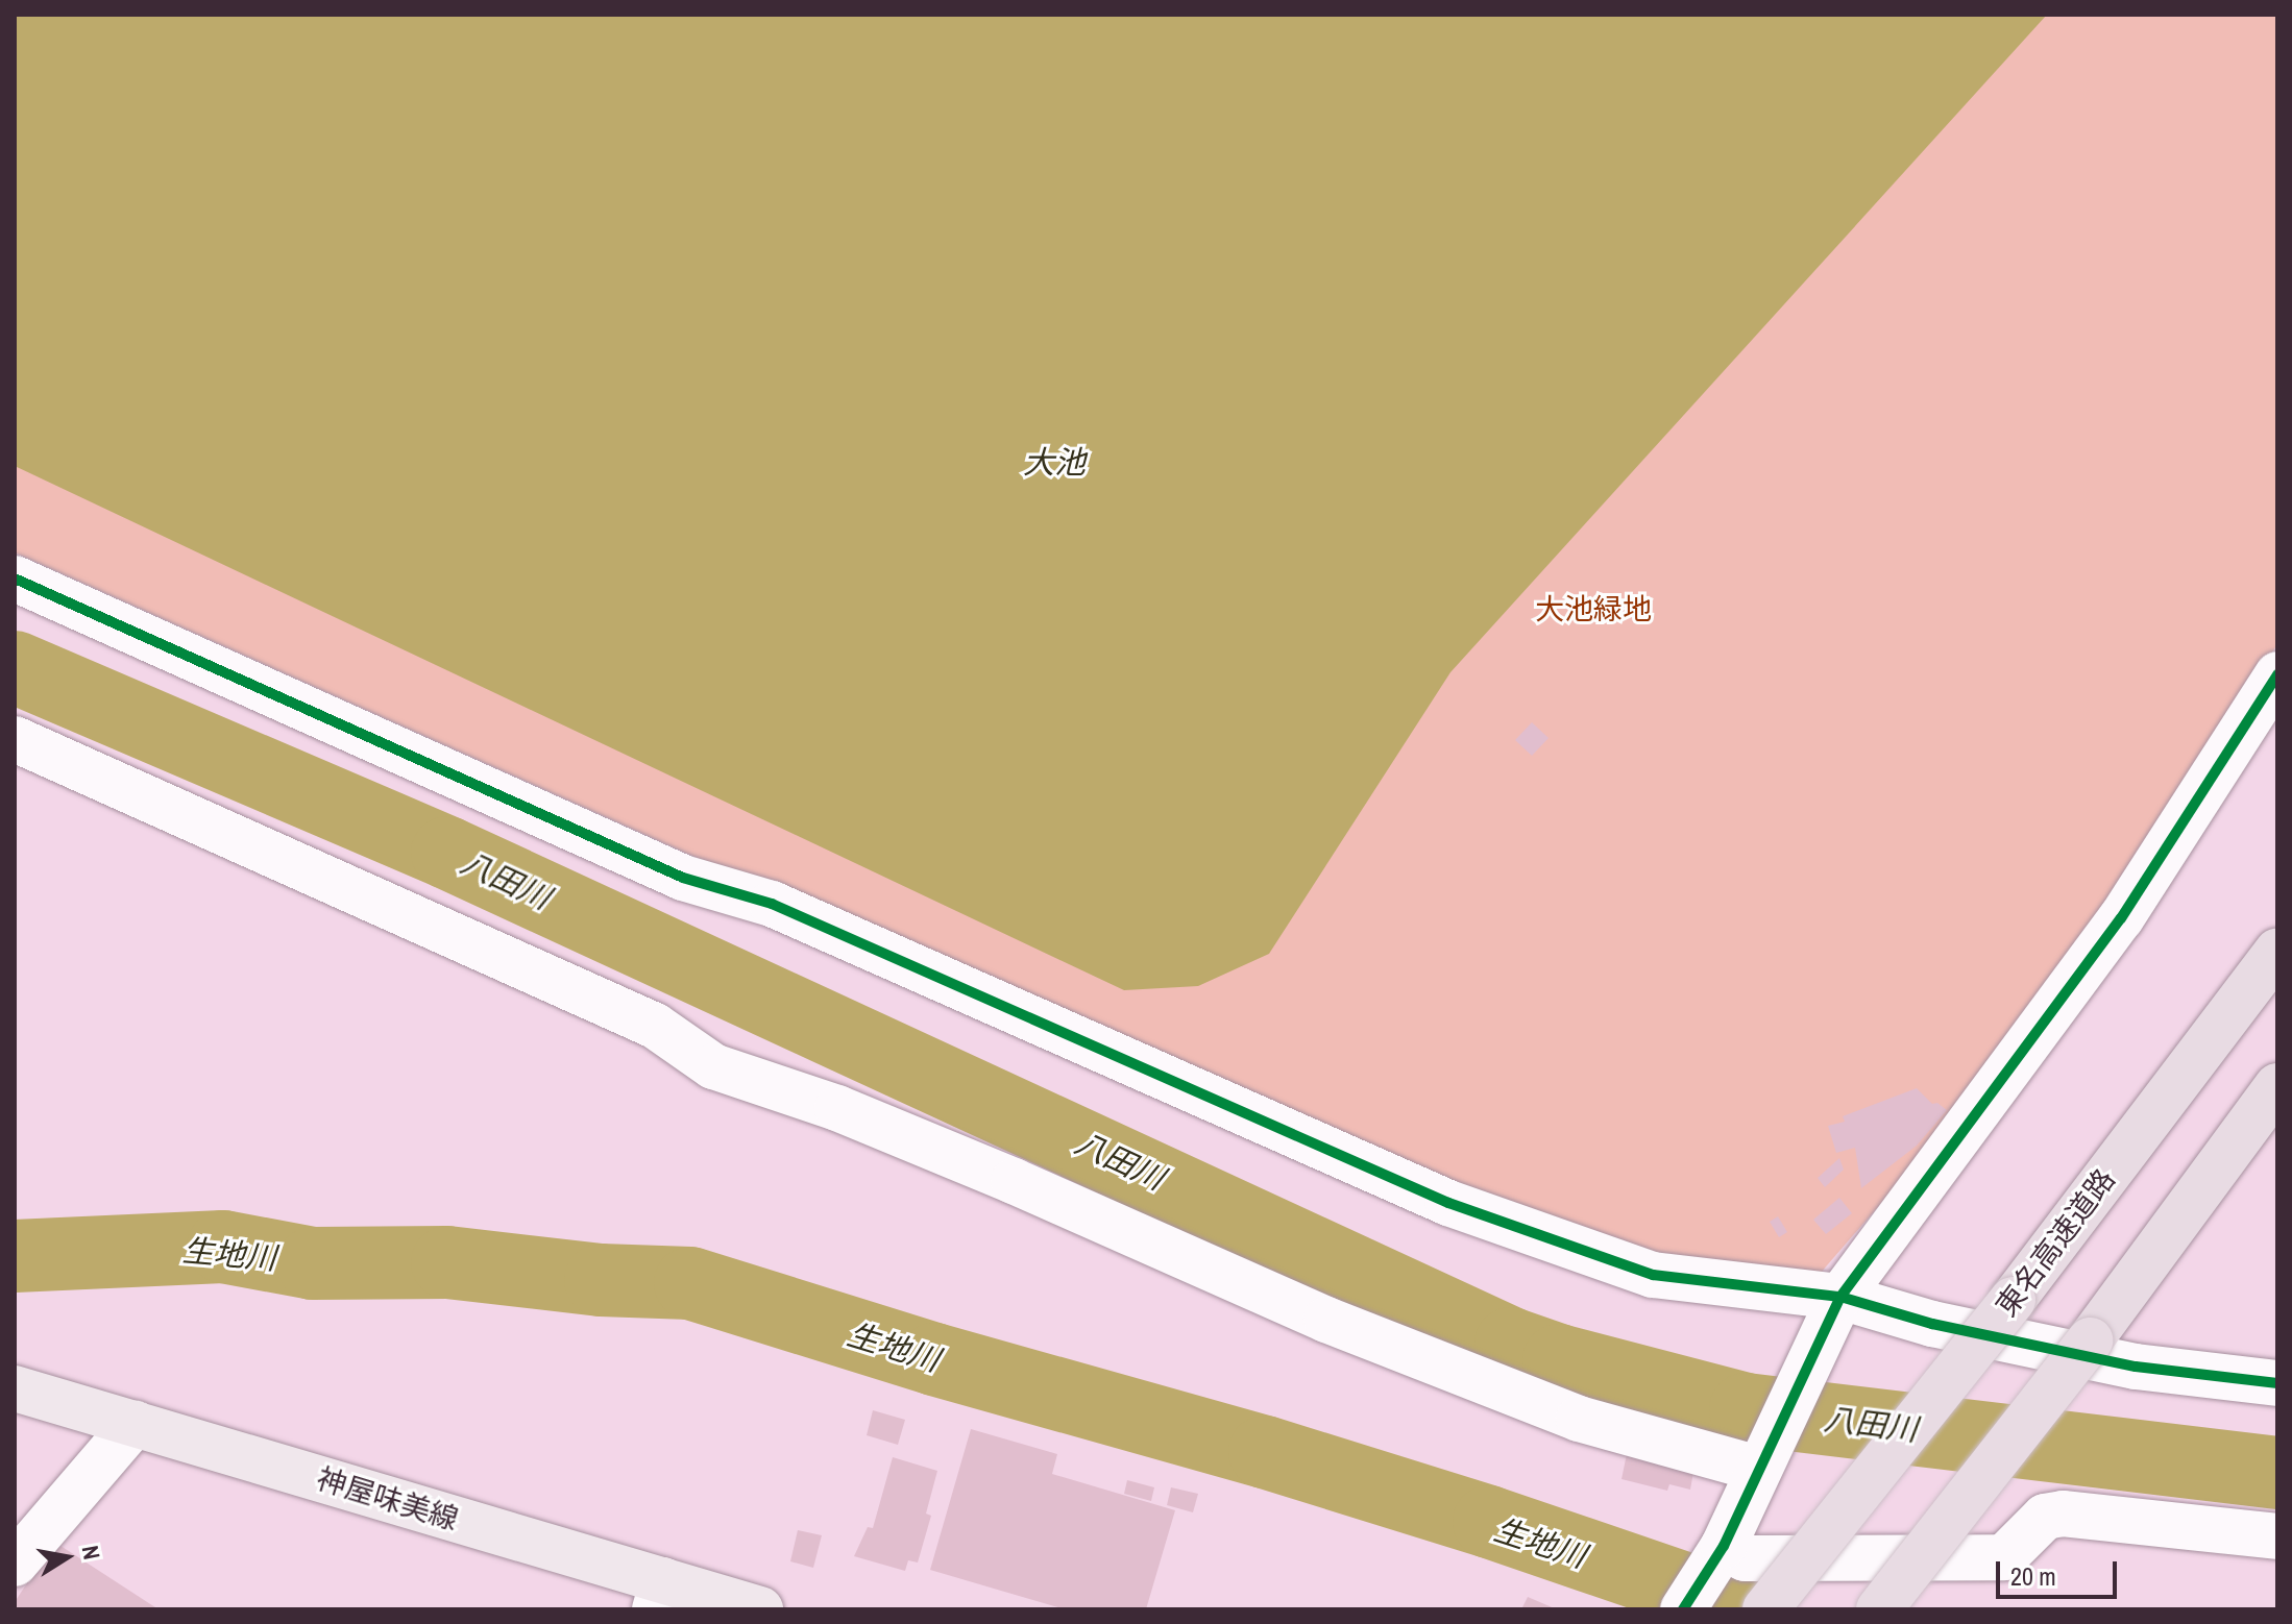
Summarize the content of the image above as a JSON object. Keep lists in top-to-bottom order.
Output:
{
  "streets": {
    "highway": ["東名高速道路"],
    "main road": ["神屋味美線"]
  },
  "water": ["大池", "八田川", "生地川"],
  "parks": ["大池緑地"],
  "scale_bar": "20 m",
  "north": "right"
}
